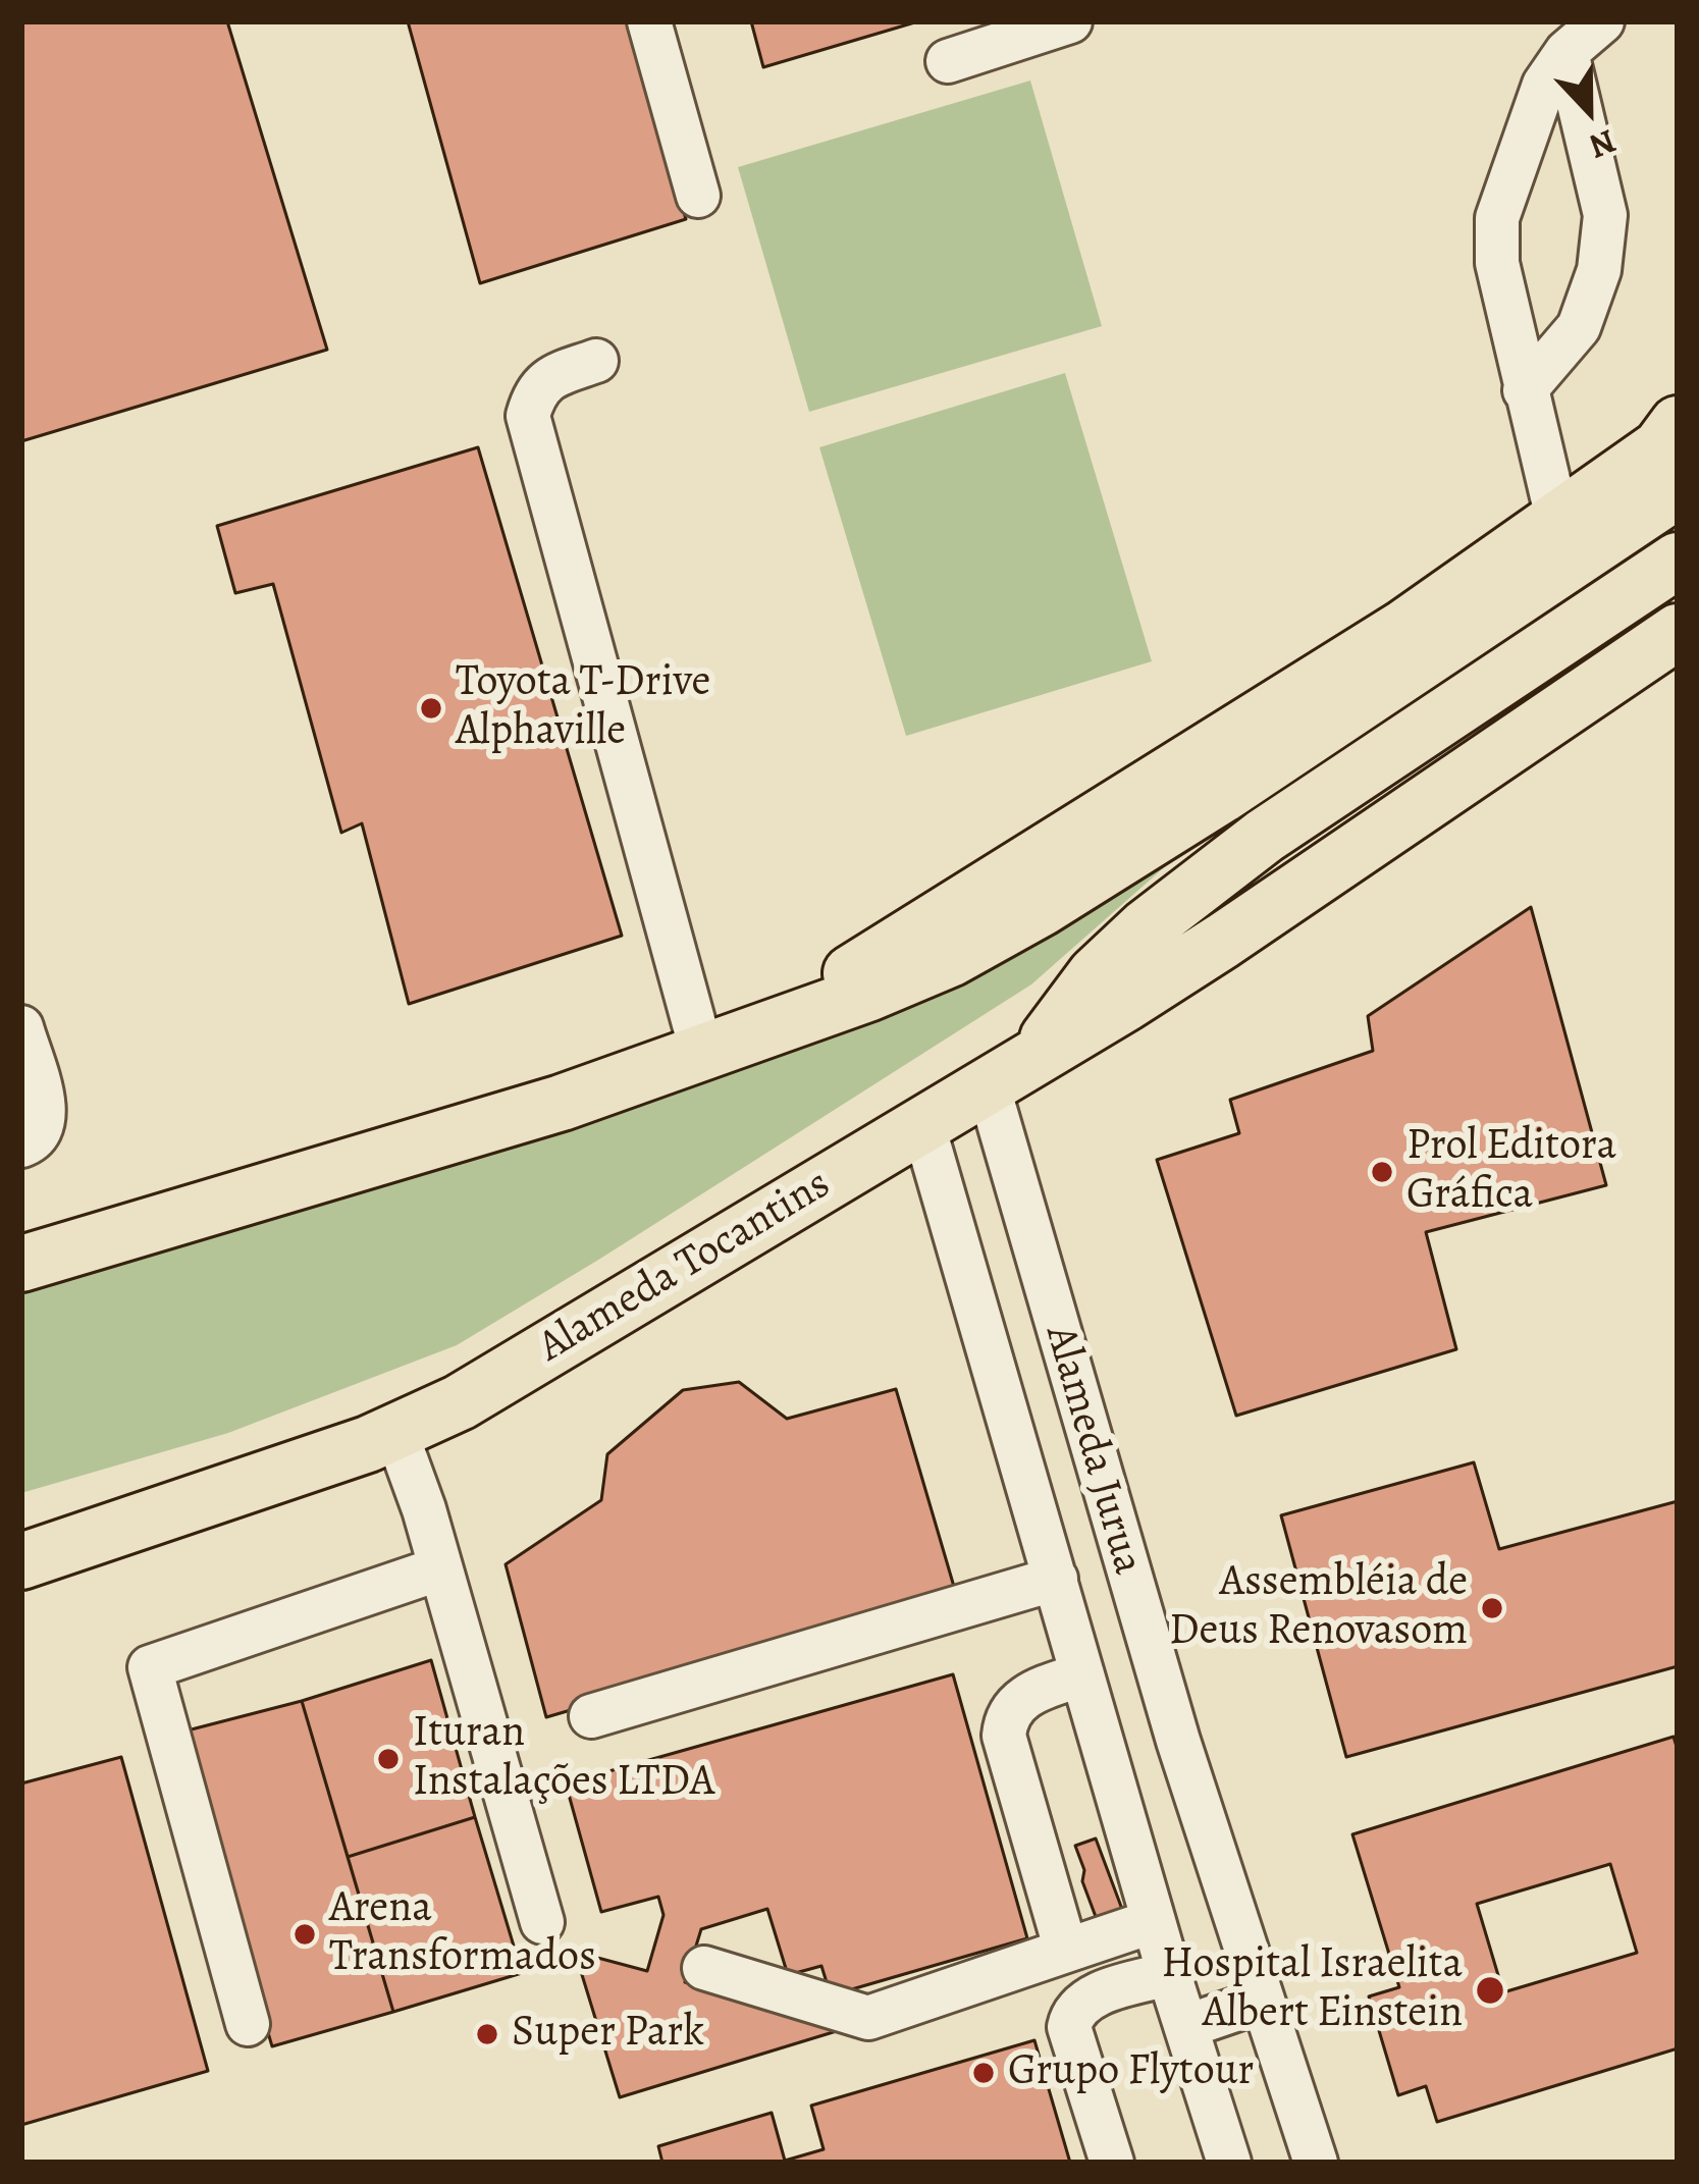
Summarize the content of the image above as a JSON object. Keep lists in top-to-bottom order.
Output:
{
  "streets": {
    "main road": ["Alameda Tocantins"],
    "street": ["Alameda Jurua"]
  },
  "crossings": [
    ["Alameda Tocantins", "Alameda Jurua"]
  ],
  "places": [
    "Toyota T-Drive Alphaville",
    "Prol Editora Gráfica",
    "Assembléia de Deus Renovasom",
    "Ituran Instalações LTDA",
    "Arena Transformados",
    "Hospital Israelita Albert Einstein",
    "Super Park",
    "Grupo Flytour"
  ],
  "north": "bottom"
}
